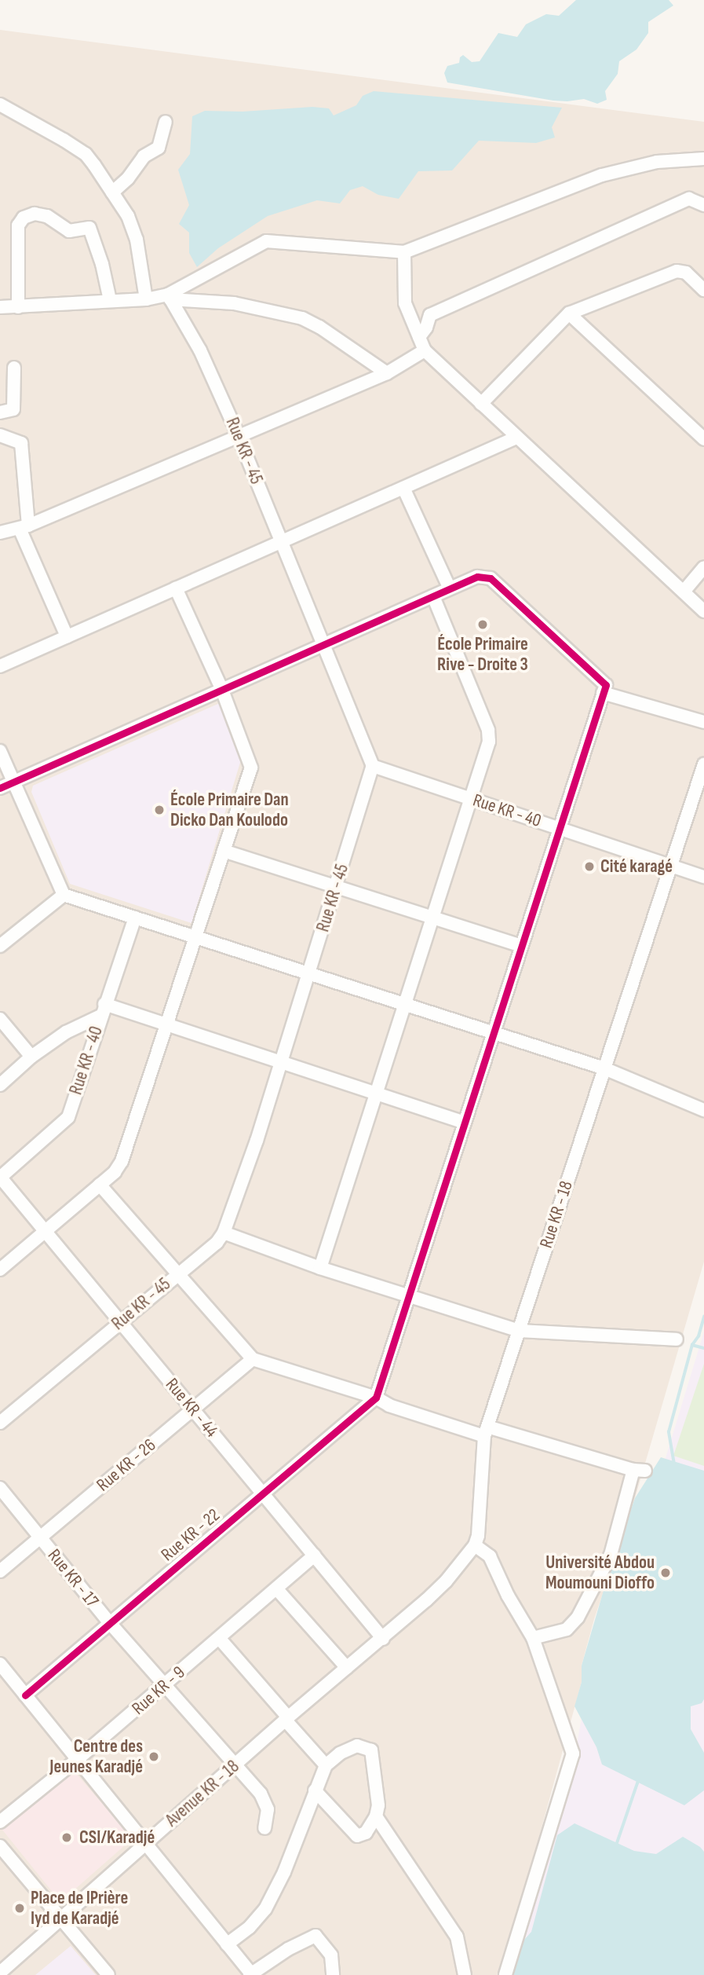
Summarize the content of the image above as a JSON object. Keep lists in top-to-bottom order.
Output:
{
  "streets": {
    "street": [
      "Rue KR - 45",
      "Rue KR - 40",
      "Rue KR - 18",
      "Rue KR - 44",
      "Rue KR - 26",
      "Rue KR - 22",
      "Rue KR - 17",
      "Rue KR - 9",
      "Avenue KR - 18"
    ]
  },
  "crossings": [
    ["Rue KR - 45", "Rue KR - 40"],
    ["Rue KR - 45", "Rue KR - 44"],
    ["Rue KR - 40", "Rue KR - 18"],
    ["Rue KR - 40", "Rue KR - 44"],
    ["Rue KR - 44", "Rue KR - 26"],
    ["Rue KR - 44", "Rue KR - 22"],
    ["Rue KR - 44", "Rue KR - 9"],
    ["Rue KR - 44", "Avenue KR - 18"],
    ["Rue KR - 26", "Rue KR - 17"],
    ["Rue KR - 22", "Rue KR - 17"],
    ["Rue KR - 17", "Rue KR - 9"],
    ["Rue KR - 17", "Avenue KR - 18"]
  ],
  "places": [
    "École Primaire Rive - Droite 3",
    "École Primaire Dan Dicko Dan Koulodo",
    "Cité karagé",
    "Université Abdou Moumouni Dioffo",
    "Centre des Jeunes Karadjé",
    "CSI/Karadjé",
    "Place de lPrière Iyd de Karadjé"
  ]
}
